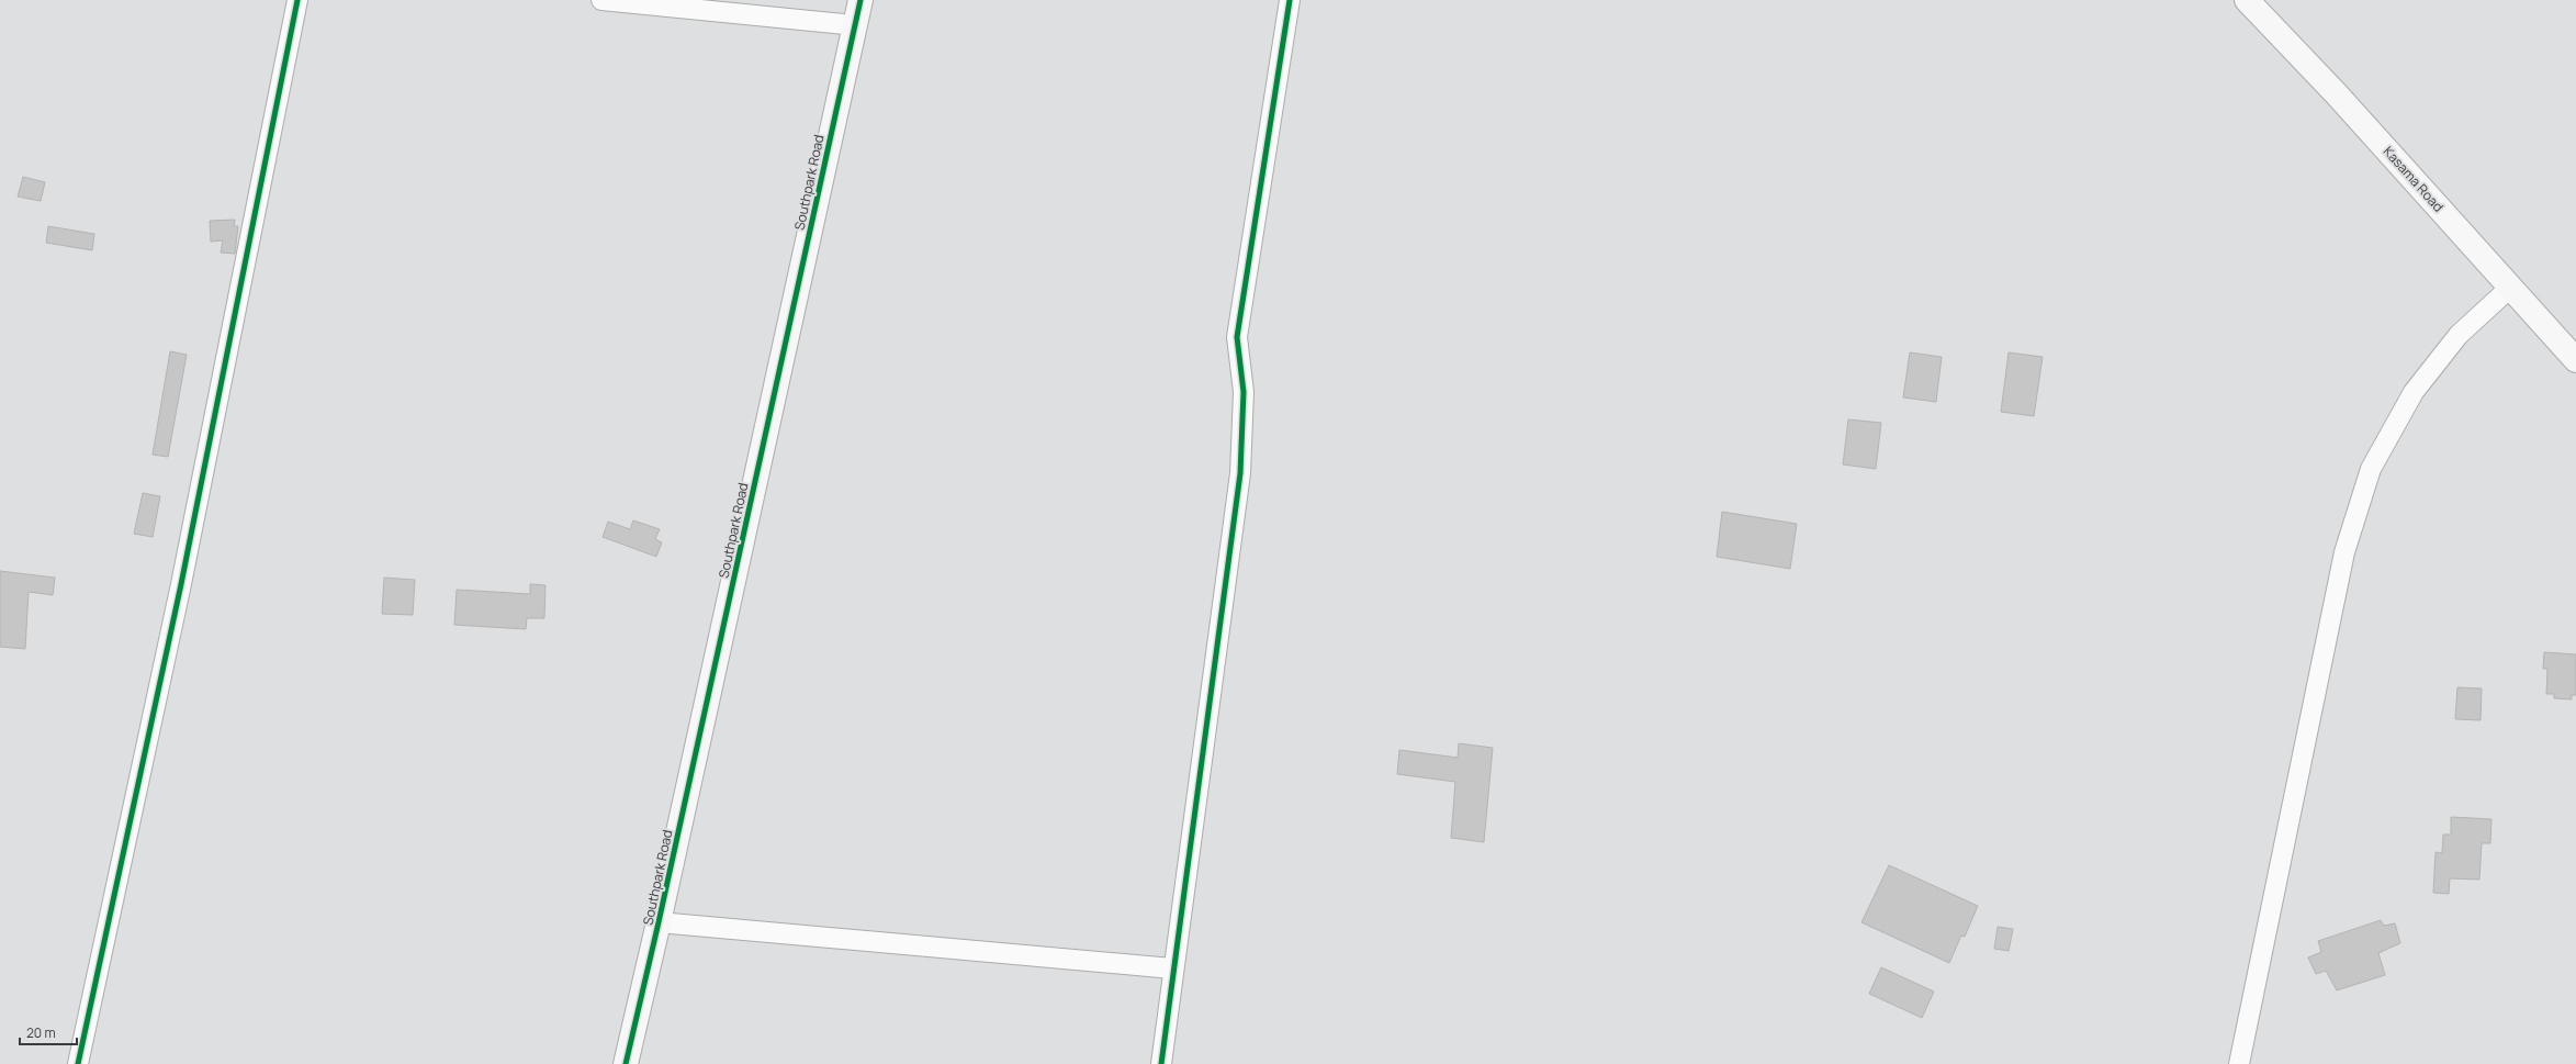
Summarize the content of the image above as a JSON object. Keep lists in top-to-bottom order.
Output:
{
  "streets": {
    "street": ["Kasama Road", "Southpark Road"]
  },
  "scale_bar": "20 m"
}
